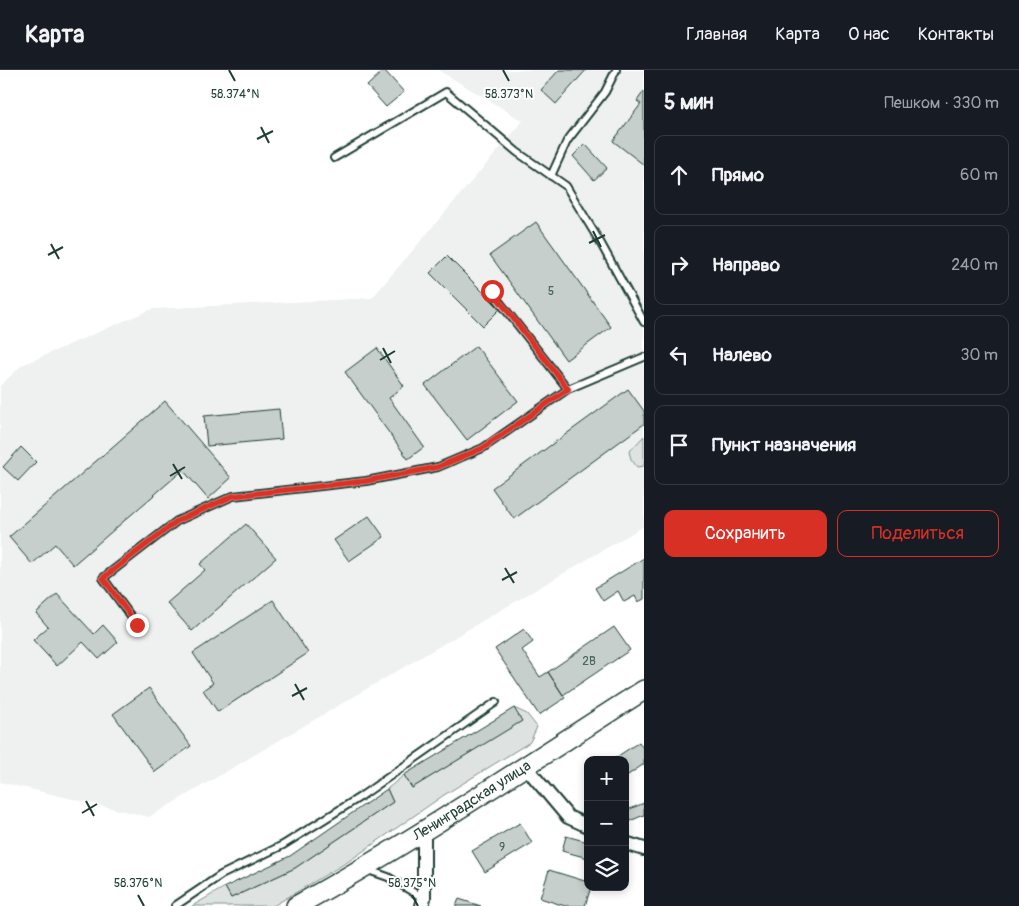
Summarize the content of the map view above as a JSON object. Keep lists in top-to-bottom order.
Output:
{
  "streets": {
    "main road": ["Ленинградская улица"]
  },
  "house_numbers": ["5", "2В", "9"],
  "page": {
    "header": "Карта",
    "nav": [
      "Главная",
      "Карта",
      "О нас",
      "Контакты"
    ],
    "heading": ["5 мин", "Пешком · 330 m"],
    "list": [
      ["Прямо", "60 m"],
      ["Направо", "240 m"],
      ["Налево", "30 m"],
      "Пункт назначения"
    ],
    "buttons": ["Сохранить", "Поделиться"],
    "map_buttons": ["+", "−"]
  },
  "coordinates": [
    "58.374°N",
    "58.373°N",
    "58.376°N",
    "58.375°N"
  ]
}
